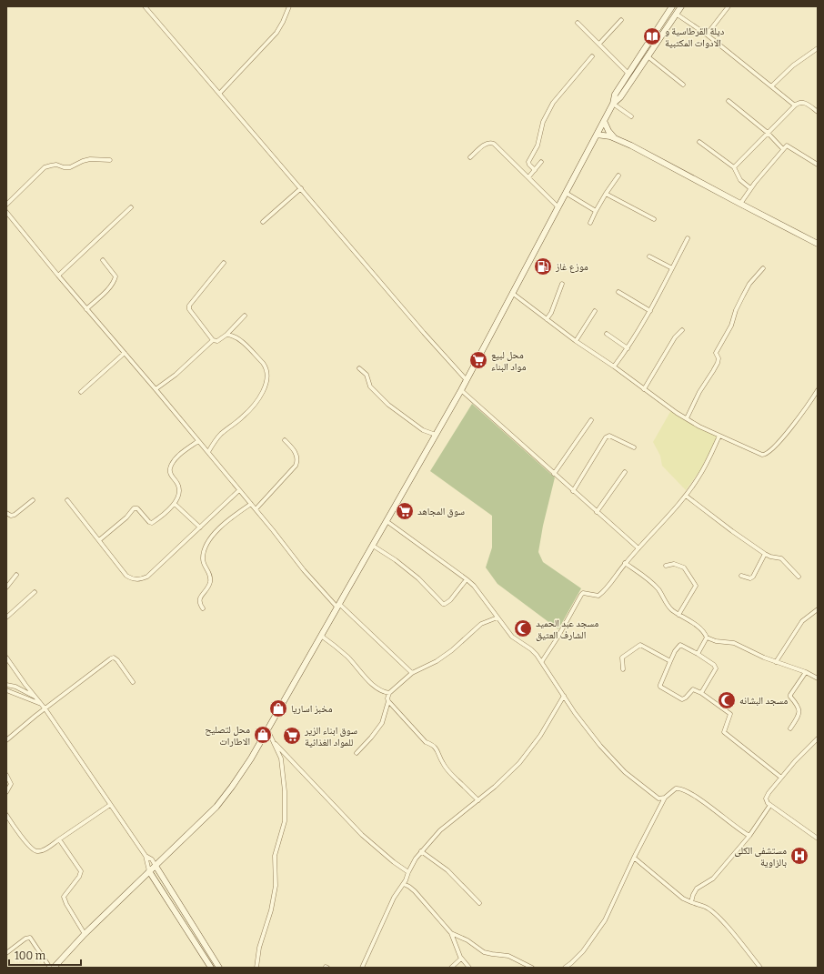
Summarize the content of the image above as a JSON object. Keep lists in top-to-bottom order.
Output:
{
  "places": {
    "library": ["ديلة القرطاسية و الادوات المكتبية"],
    "fuel station": ["موزع غاز"],
    "supermarket": ["محل لبيع مواد البناء", "سوق المجاهد", "سوق ابناء الزير للمواد الغذائية"],
    "mosque": ["مسجد عبد الحميد الشارف العتيق", "مسجد البشانه"],
    "shop": ["مخبز اساريا", "محل لتصليح الاطارات"],
    "hospital": ["مستشفى الكلى بالزاوية"]
  },
  "scale_bar": "100 m"
}
